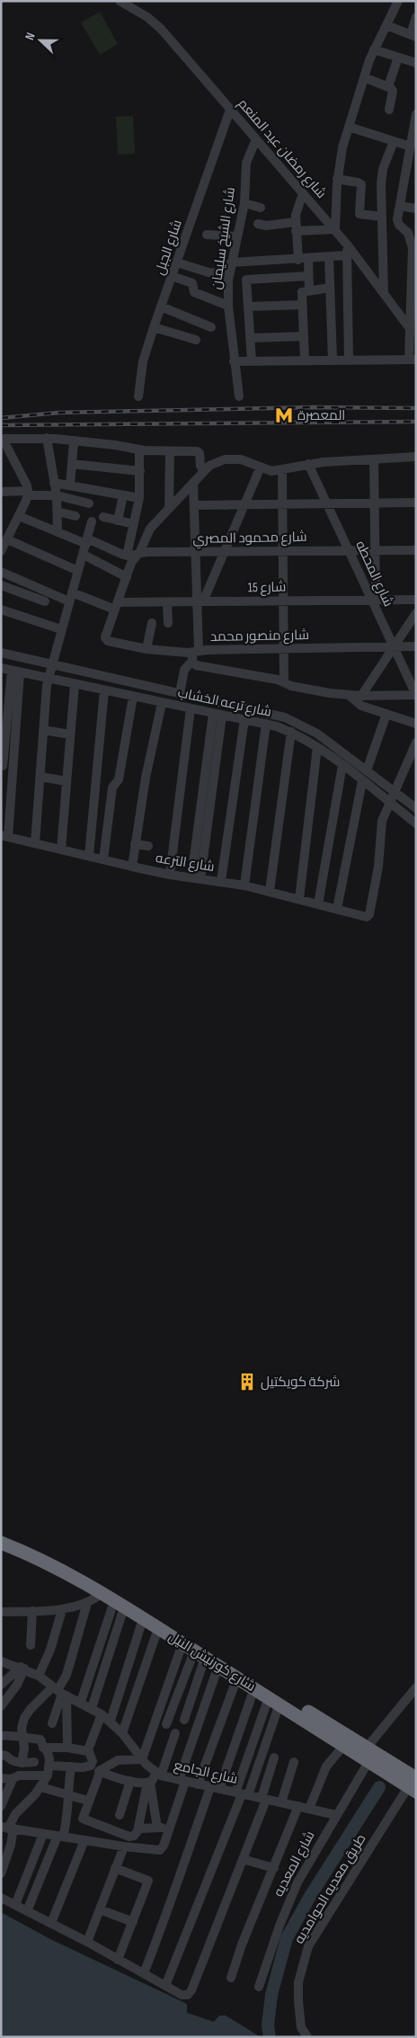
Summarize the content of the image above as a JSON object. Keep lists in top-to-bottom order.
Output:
{
  "streets": {
    "highway": ["شارع كورنيش النيل"],
    "street": [
      "شارع رمضان عبد المنعم",
      "شارع الشيخ سليمان",
      "شارع الجبل",
      "شارع محمود المصري",
      "شارع المحطه",
      "شارع 15",
      "شارع منصور محمد",
      "شارع ترعه الخشاب",
      "شارع الترعه",
      "شارع الجامع",
      "شارع المعديه",
      "طريق معديه الحوامديه"
    ]
  },
  "crossings": [
    ["شارع رمضان عبد المنعم", "شارع الشيخ سليمان"],
    ["شارع رمضان عبد المنعم", "شارع الجبل"],
    ["شارع محمود المصري", "شارع المحطه"],
    ["شارع المحطه", "شارع 15"],
    ["شارع المحطه", "شارع منصور محمد"],
    ["شارع 15", "شارع منصور محمد"],
    ["شارع ترعه الخشاب", "شارع الترعه"],
    ["شارع كورنيش النيل", "شارع المعديه"],
    ["شارع كورنيش النيل", "طريق معديه الحوامديه"],
    ["شارع الجامع", "شارع المعديه"]
  ],
  "places": {
    "metro station": ["المعصرة"],
    "building": ["شركة كويكتيل"]
  },
  "north": "left"
}
